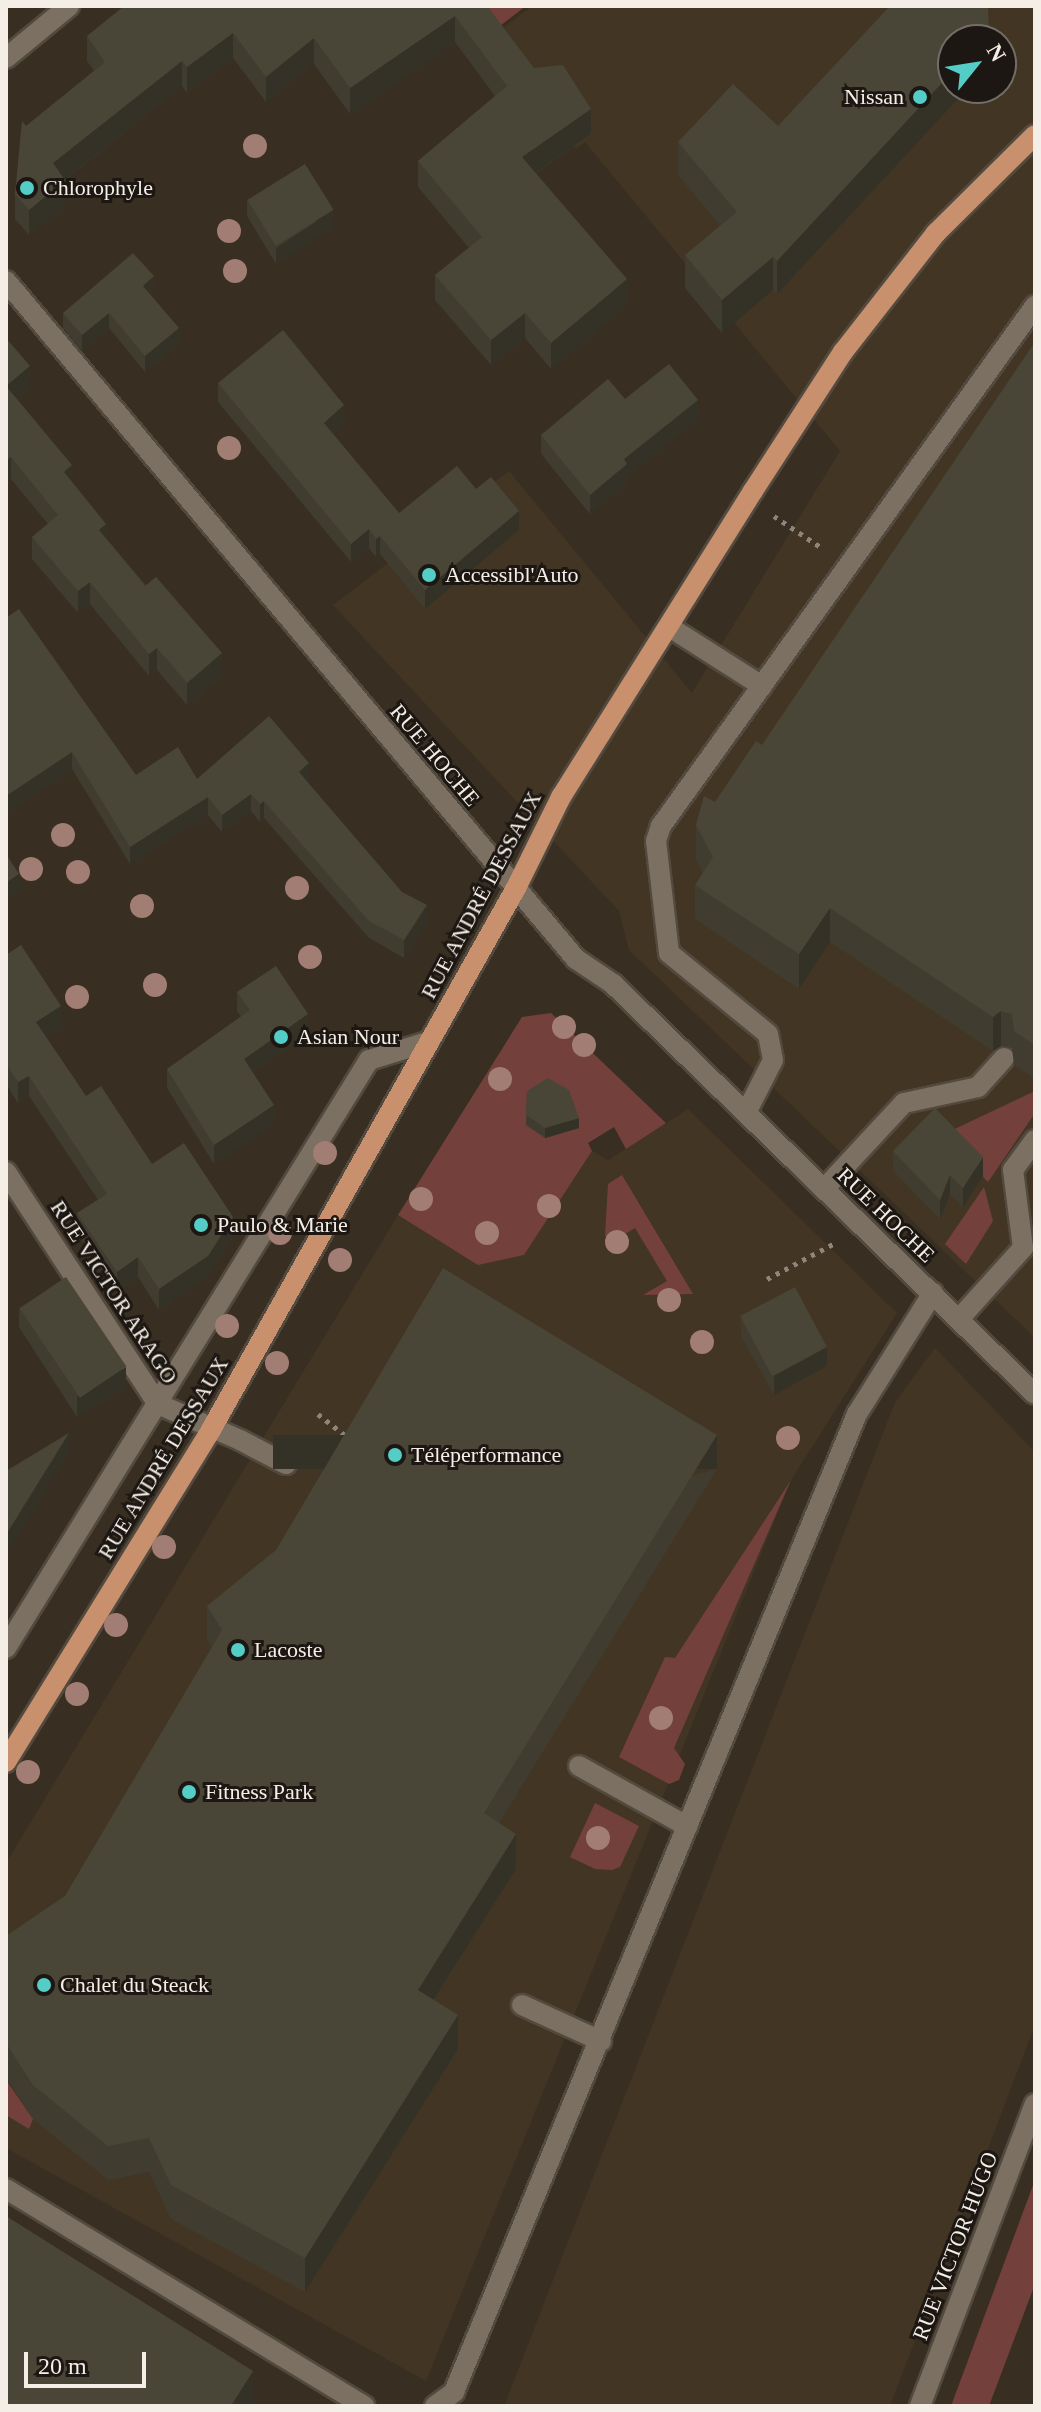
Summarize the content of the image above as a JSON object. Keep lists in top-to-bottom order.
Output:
{
  "streets": {
    "main road": ["RUE ANDRÉ DESSAUX"],
    "street": ["RUE HOCHE", "RUE VICTOR ARAGO", "RUE VICTOR HUGO"]
  },
  "crossings": [
    ["RUE HOCHE", "RUE ANDRÉ DESSAUX"],
    ["RUE ANDRÉ DESSAUX", "RUE VICTOR ARAGO"]
  ],
  "places": [
    "Nissan",
    "Chlorophyle",
    "Accessibl'Auto",
    "Asian Nour",
    "Paulo & Marie",
    "Téléperformance",
    "Lacoste",
    "Fitness Park",
    "Chalet du Steack"
  ],
  "scale_bar": "20 m",
  "north": "top right"
}
